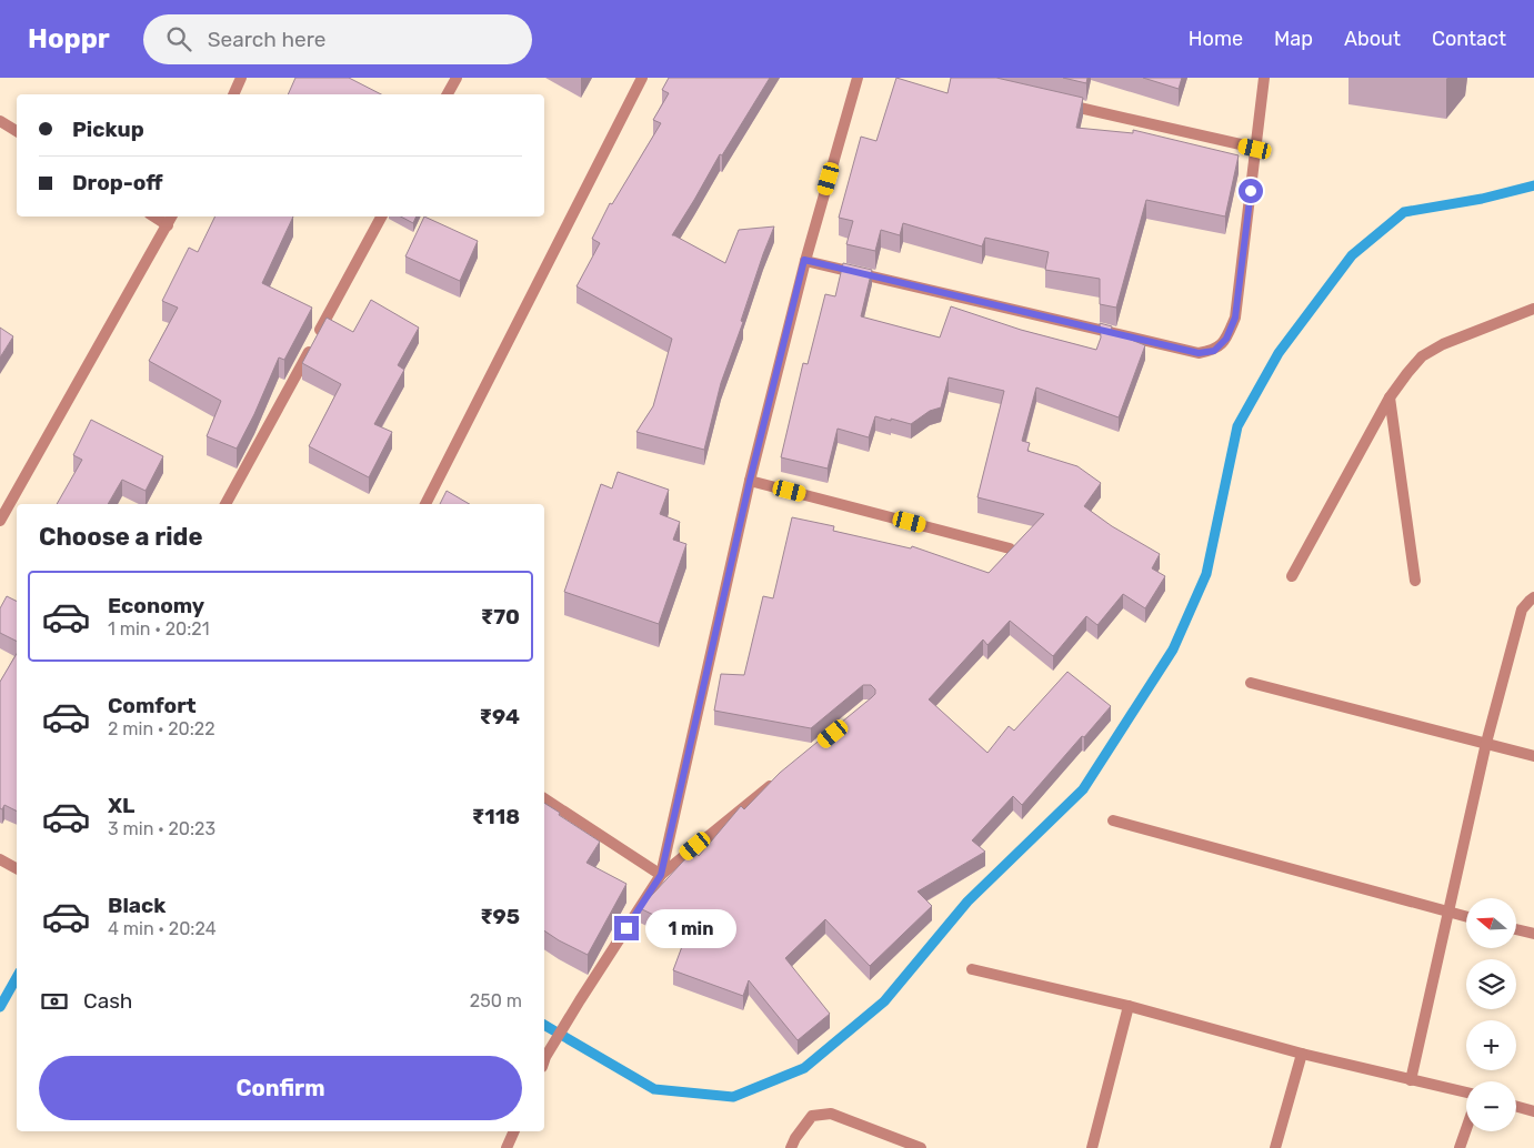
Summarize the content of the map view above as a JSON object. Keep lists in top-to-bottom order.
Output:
{
  "north": "left",
  "page": {
    "header": "Hoppr",
    "search": "Search here",
    "nav": [
      "Home",
      "Map",
      "About",
      "Contact"
    ],
    "banner": ["Pickup", "Drop-off"],
    "heading": "Choose a ride",
    "list": [
      {
        "name": "Economy",
        "note": "1 min · 20:21",
        "value": "₹70"
      },
      {
        "name": "Comfort",
        "note": "2 min · 20:22",
        "value": "₹94"
      },
      {
        "name": "XL",
        "note": "3 min · 20:23",
        "value": "₹118"
      },
      {
        "name": "Black",
        "note": "4 min · 20:24",
        "value": "₹95"
      }
    ],
    "map_buttons": ["+", "−"],
    "bubble": "1 min",
    "pay": ["Cash", "250 m"],
    "buttons": "Confirm"
  }
}
